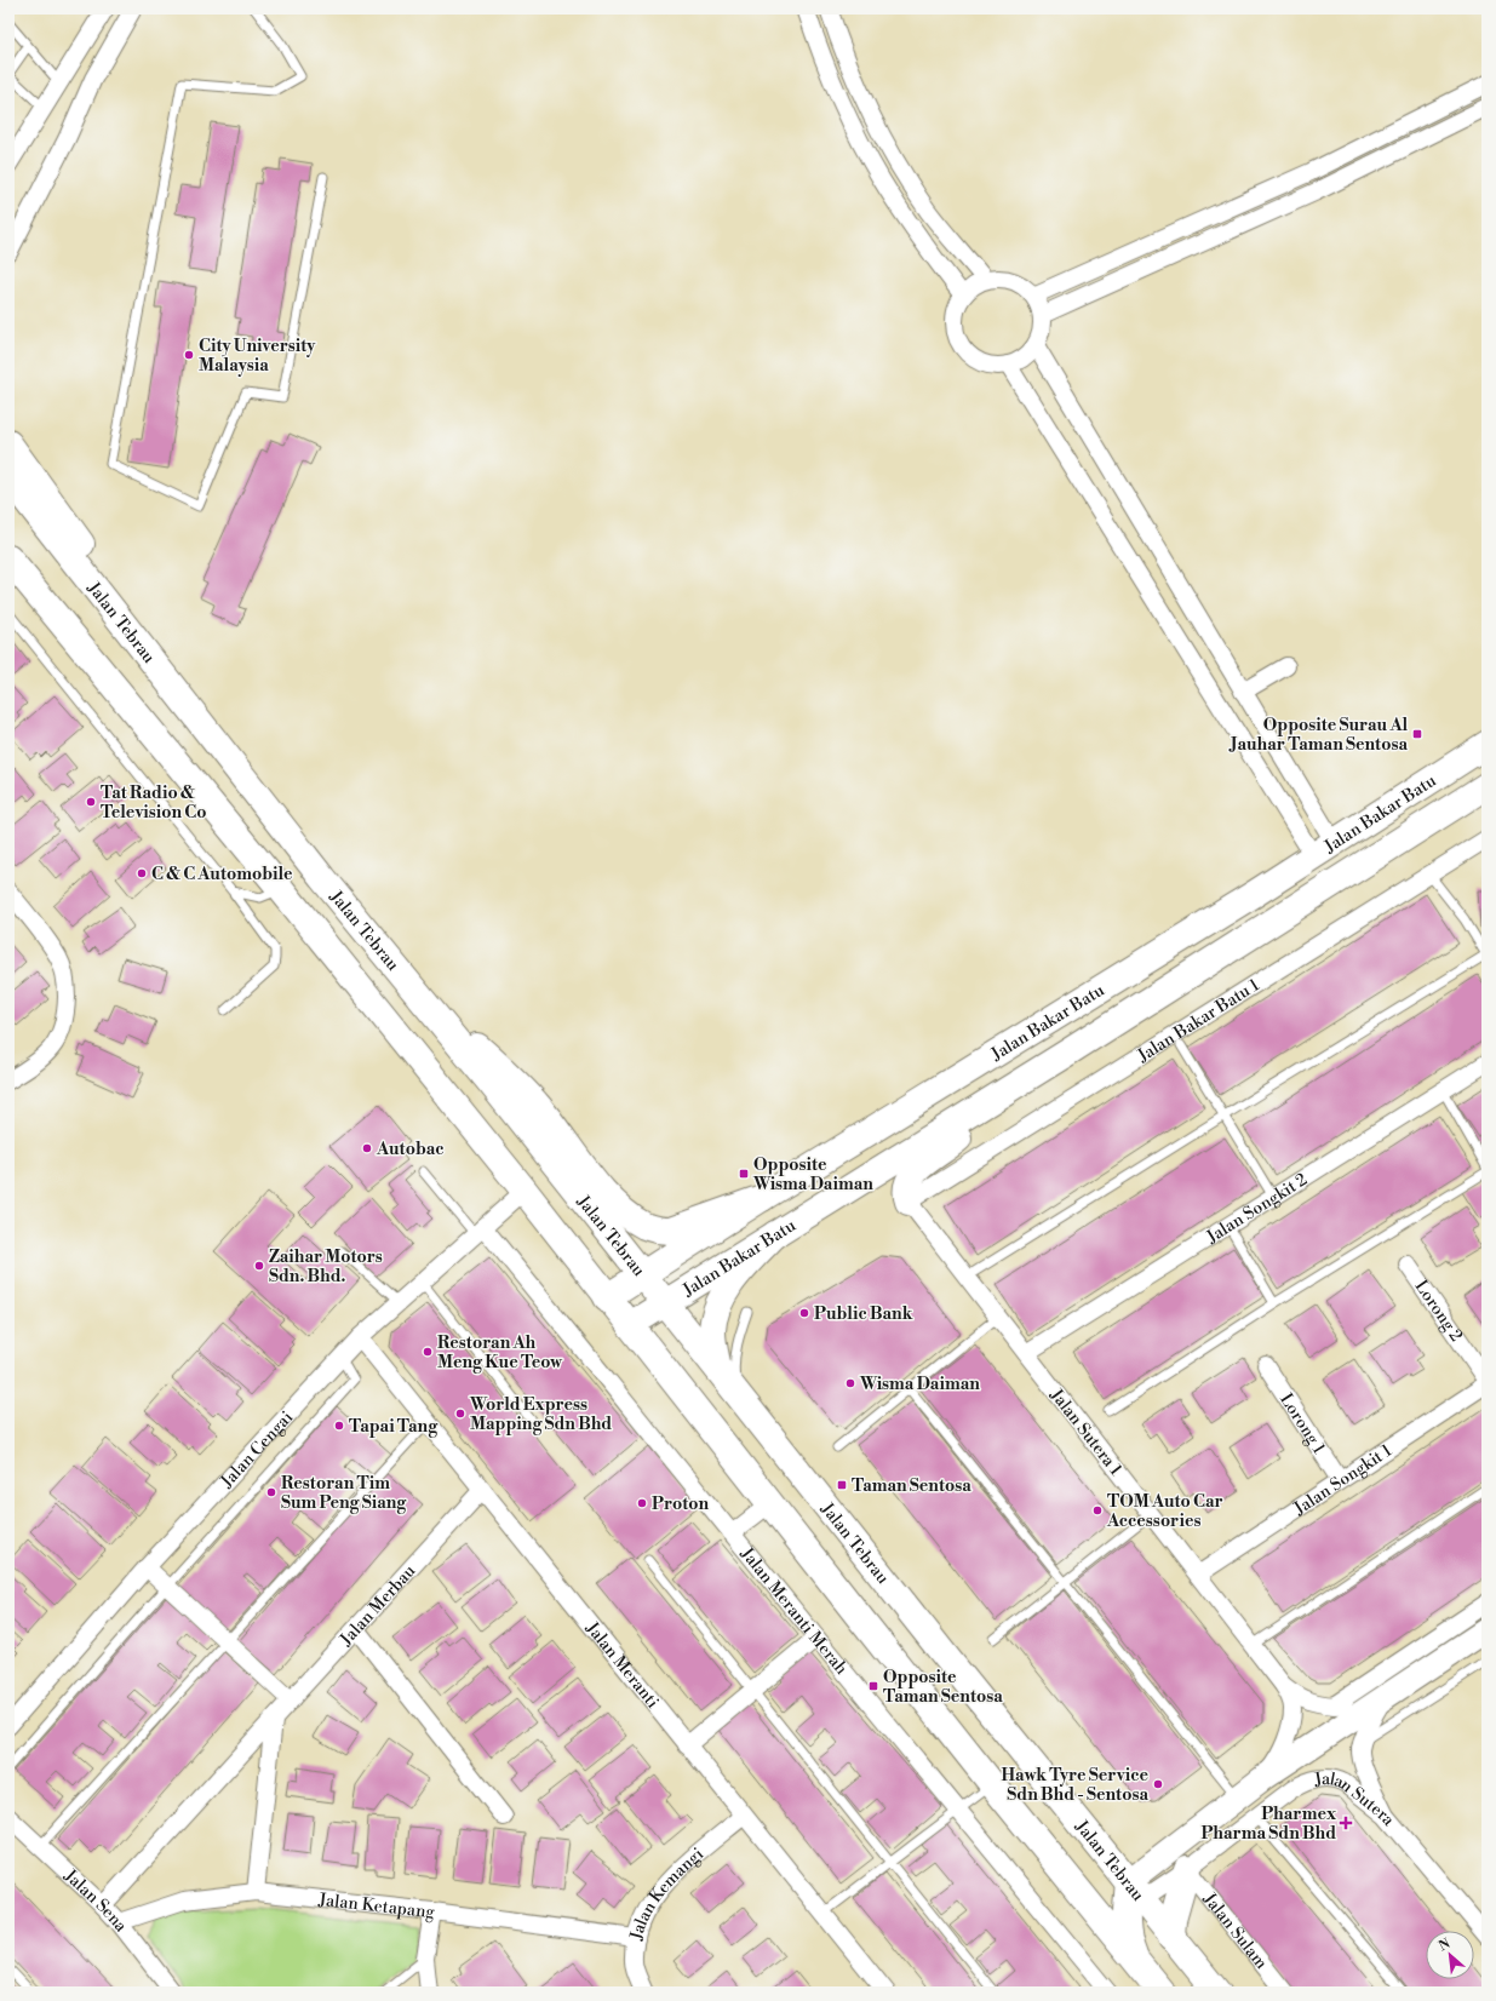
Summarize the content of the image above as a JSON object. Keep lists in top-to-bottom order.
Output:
{
  "streets": {
    "main road": ["Jalan Tebrau", "Jalan Bakar Batu"],
    "street": [
      "Jalan Bakar Batu 1",
      "Jalan Songkit 2",
      "Lorong 2",
      "Lorong 1",
      "Jalan Sutera 1",
      "Jalan Cengai",
      "Jalan Songkit 1",
      "Jalan Merbau",
      "Jalan Meranti Merah",
      "Jalan Meranti",
      "Jalan Sutera",
      "Jalan Kemangi",
      "Jalan Sena",
      "Jalan Ketapang",
      "Jalan Sulam"
    ]
  },
  "crossings": [
    ["Jalan Tebrau", "Jalan Bakar Batu"],
    ["Jalan Tebrau", "Jalan Sutera"],
    ["Jalan Bakar Batu 1", "Jalan Sutera 1"],
    ["Jalan Songkit 2", "Jalan Sutera 1"],
    ["Lorong 2", "Jalan Songkit 1"],
    ["Lorong 1", "Jalan Songkit 1"],
    ["Jalan Sutera 1", "Jalan Songkit 1"],
    ["Jalan Sutera 1", "Jalan Sutera"],
    ["Jalan Cengai", "Jalan Meranti Merah"],
    ["Jalan Cengai", "Jalan Meranti"],
    ["Jalan Merbau", "Jalan Meranti"],
    ["Jalan Merbau", "Jalan Sena"],
    ["Jalan Meranti", "Jalan Kemangi"],
    ["Jalan Sutera", "Jalan Sulam"],
    ["Jalan Kemangi", "Jalan Ketapang"],
    ["Jalan Sena", "Jalan Ketapang"]
  ],
  "places": {
    "other": [
      "City University Malaysia",
      "Tat Radio & Television Co",
      "C & C Automobile",
      "Autobac",
      "Zaihar Motors Sdn. Bhd.",
      "Public Bank",
      "Restoran Ah Meng Kue Teow",
      "Wisma Daiman",
      "World Express Mapping Sdn Bhd",
      "Tapai Tang",
      "Restoran Tim Sum Peng Siang",
      "Proton",
      "TOM Auto Car Accessories",
      "Hawk Tyre Service Sdn Bhd - Sentosa"
    ],
    "transit": [
      "Opposite Surau Al Jauhar Taman Sentosa",
      "Opposite Wisma Daiman",
      "Taman Sentosa",
      "Opposite Taman Sentosa"
    ],
    "health": ["Pharmex Pharma Sdn Bhd"]
  },
  "north": "top left"
}
